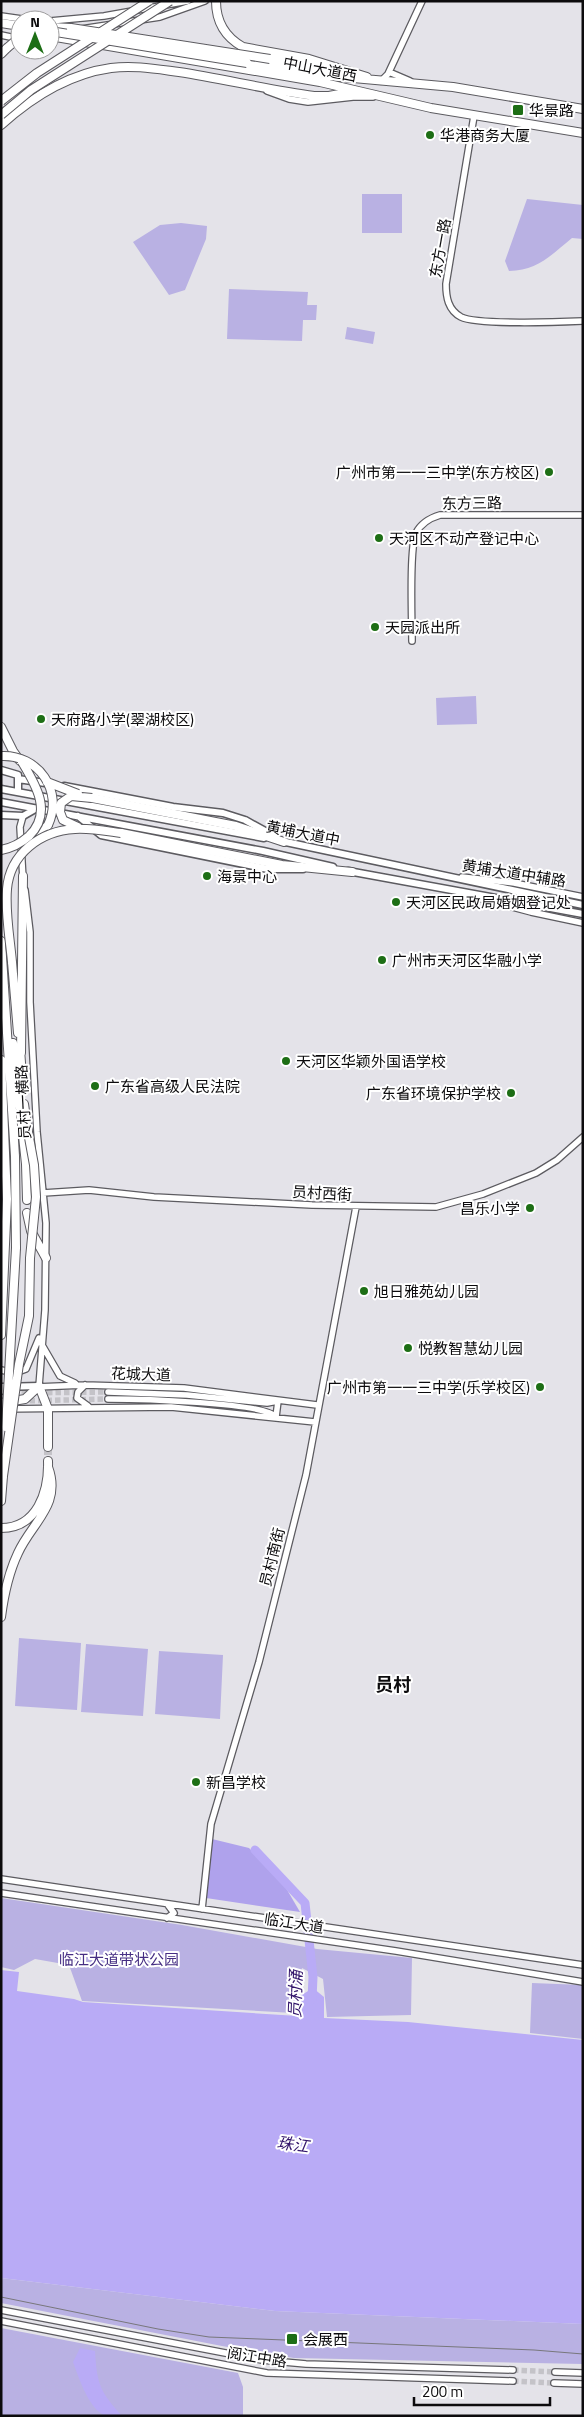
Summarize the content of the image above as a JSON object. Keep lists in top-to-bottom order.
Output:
{
  "streets": {
    "highway": ["中山大道西"],
    "main road": ["黄埔大道中", "花城大道"],
    "street": [
      "东方一路",
      "东方三路",
      "黄埔大道中辅路",
      "员村一横路",
      "员村西街",
      "员村南街",
      "临江大道",
      "阅江中路"
    ]
  },
  "crossings": [
    ["中山大道西", "东方一路"],
    ["黄埔大道中", "黄埔大道中辅路"],
    ["员村一横路", "员村西街"],
    ["员村一横路", "花城大道"],
    ["员村西街", "员村南街"],
    ["花城大道", "员村南街"],
    ["员村南街", "临江大道"]
  ],
  "districts": ["员村"],
  "water": ["员村涌", "珠江"],
  "parks": ["临江大道带状公园"],
  "places": {
    "transit": ["华景路", "会展西"],
    "other": [
      "华港商务大厦",
      "广州市第一一三中学(东方校区)",
      "天河区不动产登记中心",
      "天园派出所",
      "天府路小学(翠湖校区)",
      "海景中心",
      "天河区民政局婚姻登记处",
      "广州市天河区华融小学",
      "天河区华颖外国语学校",
      "广东省高级人民法院",
      "广东省环境保护学校",
      "昌乐小学",
      "旭日雅苑幼儿园",
      "悦教智慧幼儿园",
      "广州市第一一三中学(乐学校区)",
      "新昌学校"
    ]
  },
  "scale_bar": "200 m",
  "north": "top"
}
